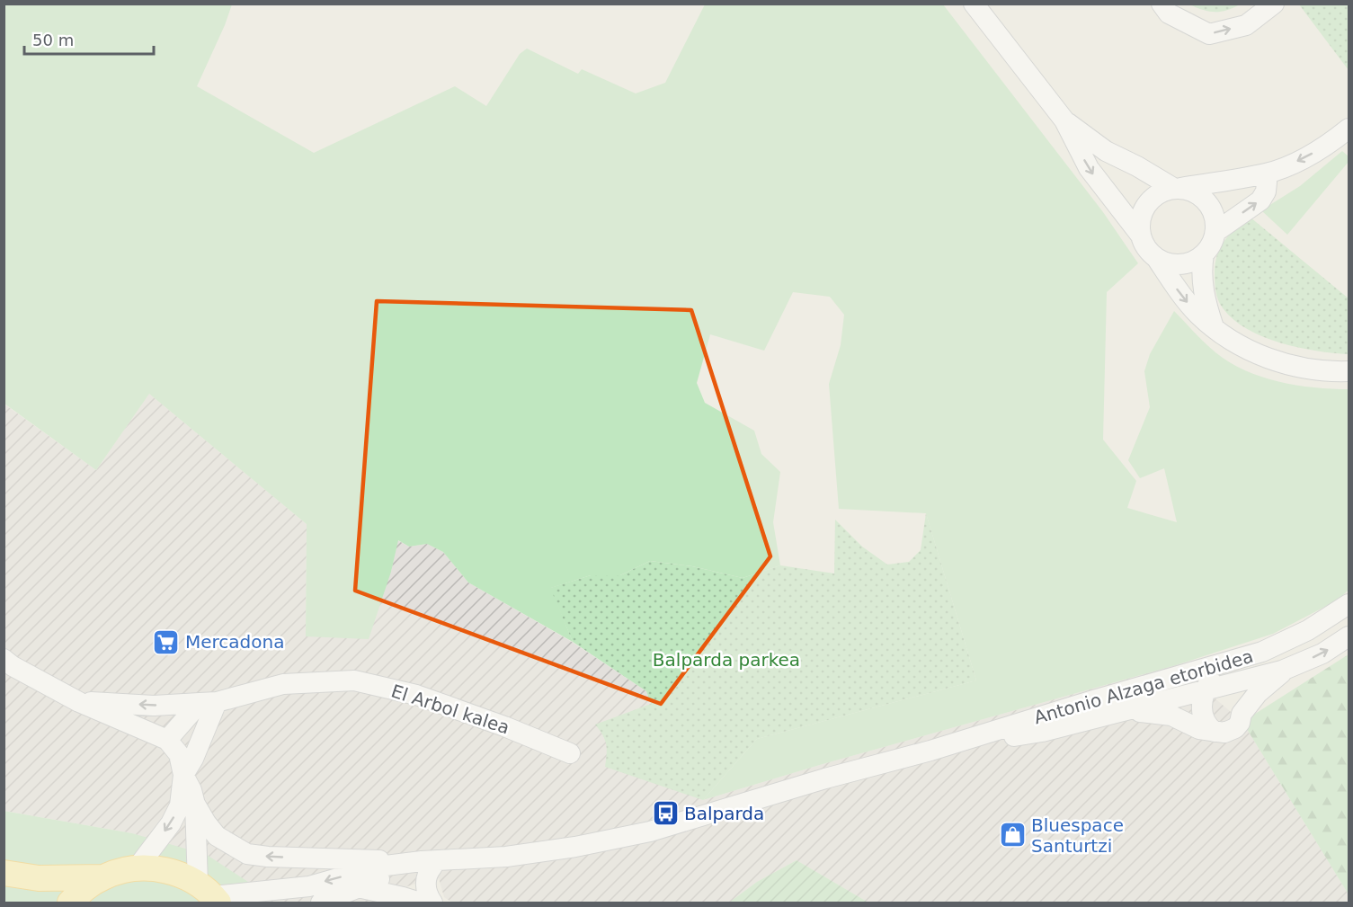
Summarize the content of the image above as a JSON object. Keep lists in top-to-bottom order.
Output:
{
  "streets": {
    "street": ["Antonio Alzaga etorbidea", "El Arbol kalea"]
  },
  "parks": ["Balparda parkea"],
  "places": {
    "supermarket": ["Mercadona"],
    "bus stop": ["Balparda"],
    "shop": ["Bluespace Santurtzi"]
  },
  "scale_bar": "50 m"
}
